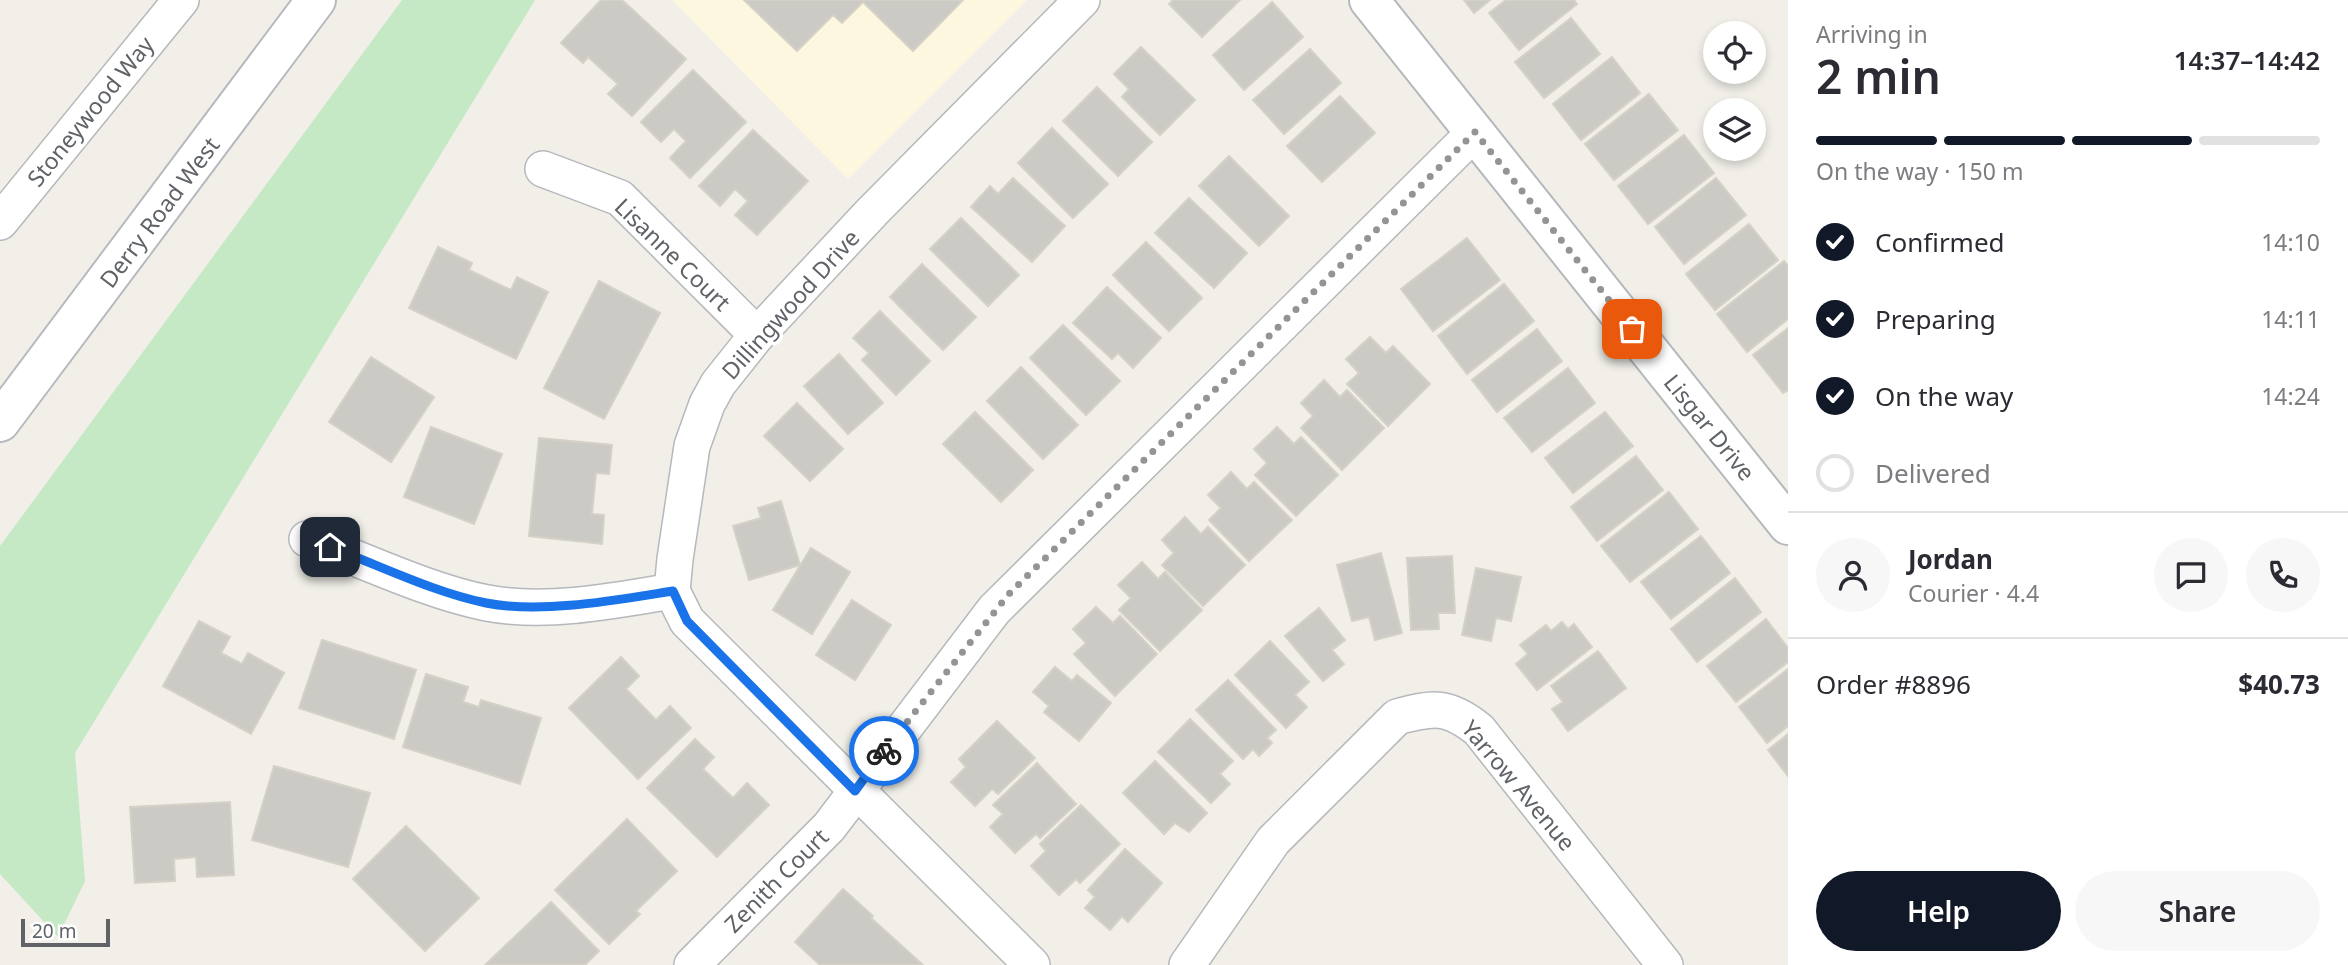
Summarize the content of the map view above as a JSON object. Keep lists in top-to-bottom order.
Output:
{
  "streets": {
    "street": [
      "Stoneywood Way",
      "Derry Road West",
      "Lisanne Court",
      "Dillingwood Drive",
      "Lisgar Drive",
      "Yarrow Avenue",
      "Zenith Court"
    ]
  },
  "crossings": [
    ["Lisanne Court", "Dillingwood Drive"],
    ["Lisgar Drive", "Zenith Court"]
  ],
  "scale_bar": "20 m",
  "page": {
    "heading": ["2 min", "Arriving in", "14:37–14:42"],
    "panel": [
      "Jordan",
      "Courier · 4.4",
      "Order #8896",
      "$40.73"
    ],
    "bar": "On the way · 150 m",
    "list": [
      ["Confirmed", "14:10"],
      ["Preparing", "14:11"],
      ["On the way", "14:24"],
      "Delivered"
    ],
    "buttons": ["Help", "Share"],
    "scale": "20 m"
  }
}
